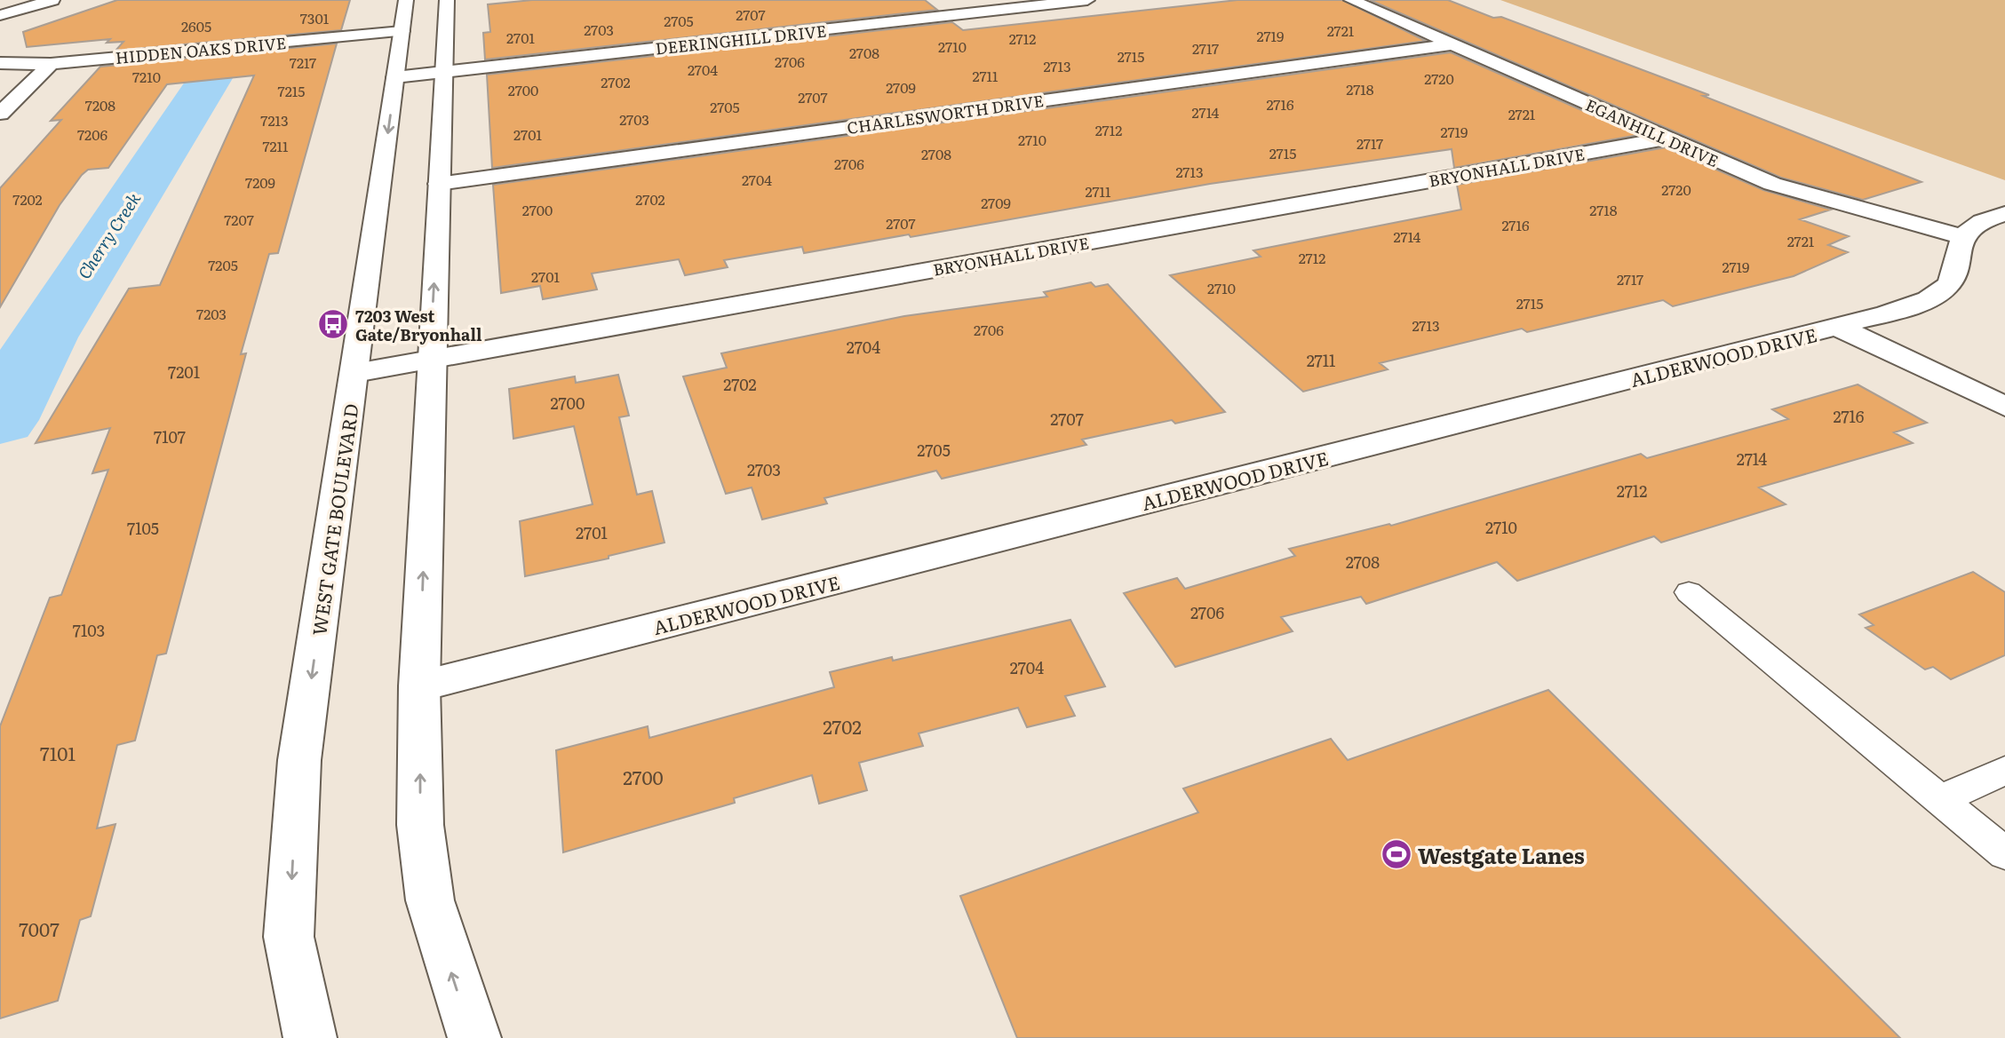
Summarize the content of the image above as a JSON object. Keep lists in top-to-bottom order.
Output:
{
  "streets": {
    "street": [
      "DEERINGHILL DRIVE",
      "HIDDEN OAKS DRIVE",
      "CHARLESWORTH DRIVE",
      "EGANHILL DRIVE",
      "BRYONHALL DRIVE",
      "ALDERWOOD DRIVE",
      "WEST GATE BOULEVARD"
    ]
  },
  "crossings": [
    ["DEERINGHILL DRIVE", "WEST GATE BOULEVARD"],
    ["HIDDEN OAKS DRIVE", "WEST GATE BOULEVARD"],
    ["CHARLESWORTH DRIVE", "EGANHILL DRIVE"],
    ["EGANHILL DRIVE", "BRYONHALL DRIVE"],
    ["EGANHILL DRIVE", "ALDERWOOD DRIVE"],
    ["BRYONHALL DRIVE", "WEST GATE BOULEVARD"]
  ],
  "water": ["Cherry Creek"],
  "places": {
    "bus stop": ["7203 West Gate/Bryonhall"],
    "sports": ["Westgate Lanes"]
  },
  "house_numbers": [
    "2707",
    "7301",
    "2705",
    "2605",
    "2703",
    "2721",
    "2719",
    "2701",
    "2712",
    "2710",
    "2717",
    "2708",
    "2715",
    "2706",
    "7217",
    "2713",
    "2704",
    "2711",
    "7210",
    "2720",
    "2702",
    "2709",
    "2718",
    "2700",
    "7215",
    "2707",
    "2716",
    "7208",
    "2705",
    "2714",
    "2721",
    "2703",
    "7213",
    "2712",
    "2719",
    "7206",
    "2701",
    "2710",
    "2717",
    "7211",
    "2715",
    "2708",
    "2706",
    "2713",
    "2704",
    "7209",
    "2720",
    "2711",
    "7202",
    "2702",
    "2709",
    "2700",
    "2718",
    "7207",
    "2707",
    "2716",
    "2714",
    "2721",
    "2712",
    "7205",
    "2719",
    "2701",
    "2717",
    "2710",
    "2715",
    "7203",
    "2713",
    "2706",
    "2704",
    "2711",
    "7201",
    "2702",
    "2700",
    "2716",
    "2707",
    "7107",
    "2705",
    "2714",
    "2703",
    "2712",
    "2710",
    "7105",
    "2701",
    "2708",
    "2706",
    "7103",
    "2704",
    "2702",
    "7101",
    "2700",
    "7007"
  ]
}
